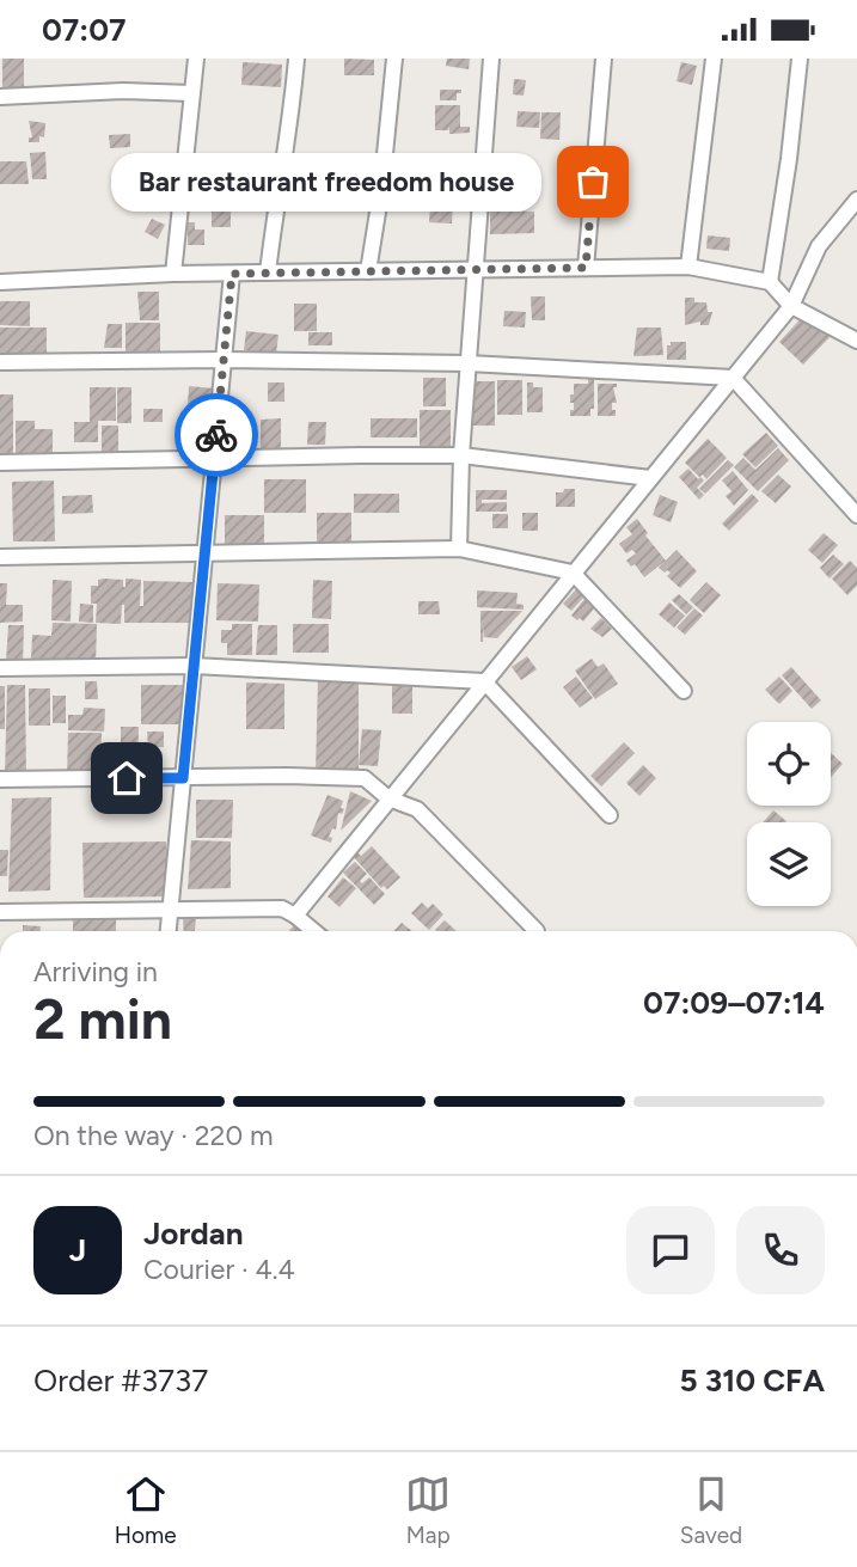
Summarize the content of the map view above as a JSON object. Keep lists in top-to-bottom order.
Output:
{
  "places": ["Bar restaurant freedom house"],
  "page": {
    "status": "07:07",
    "bubble": "Bar restaurant freedom house",
    "heading": ["2 min", "Arriving in", "07:09–07:14"],
    "panel": [
      "Jordan",
      "Courier · 4.4",
      "Order #3737",
      "5 310 CFA"
    ],
    "bar": "On the way · 220 m",
    "round": "J",
    "tabs": ["Home", "Map", "Saved"]
  }
}
